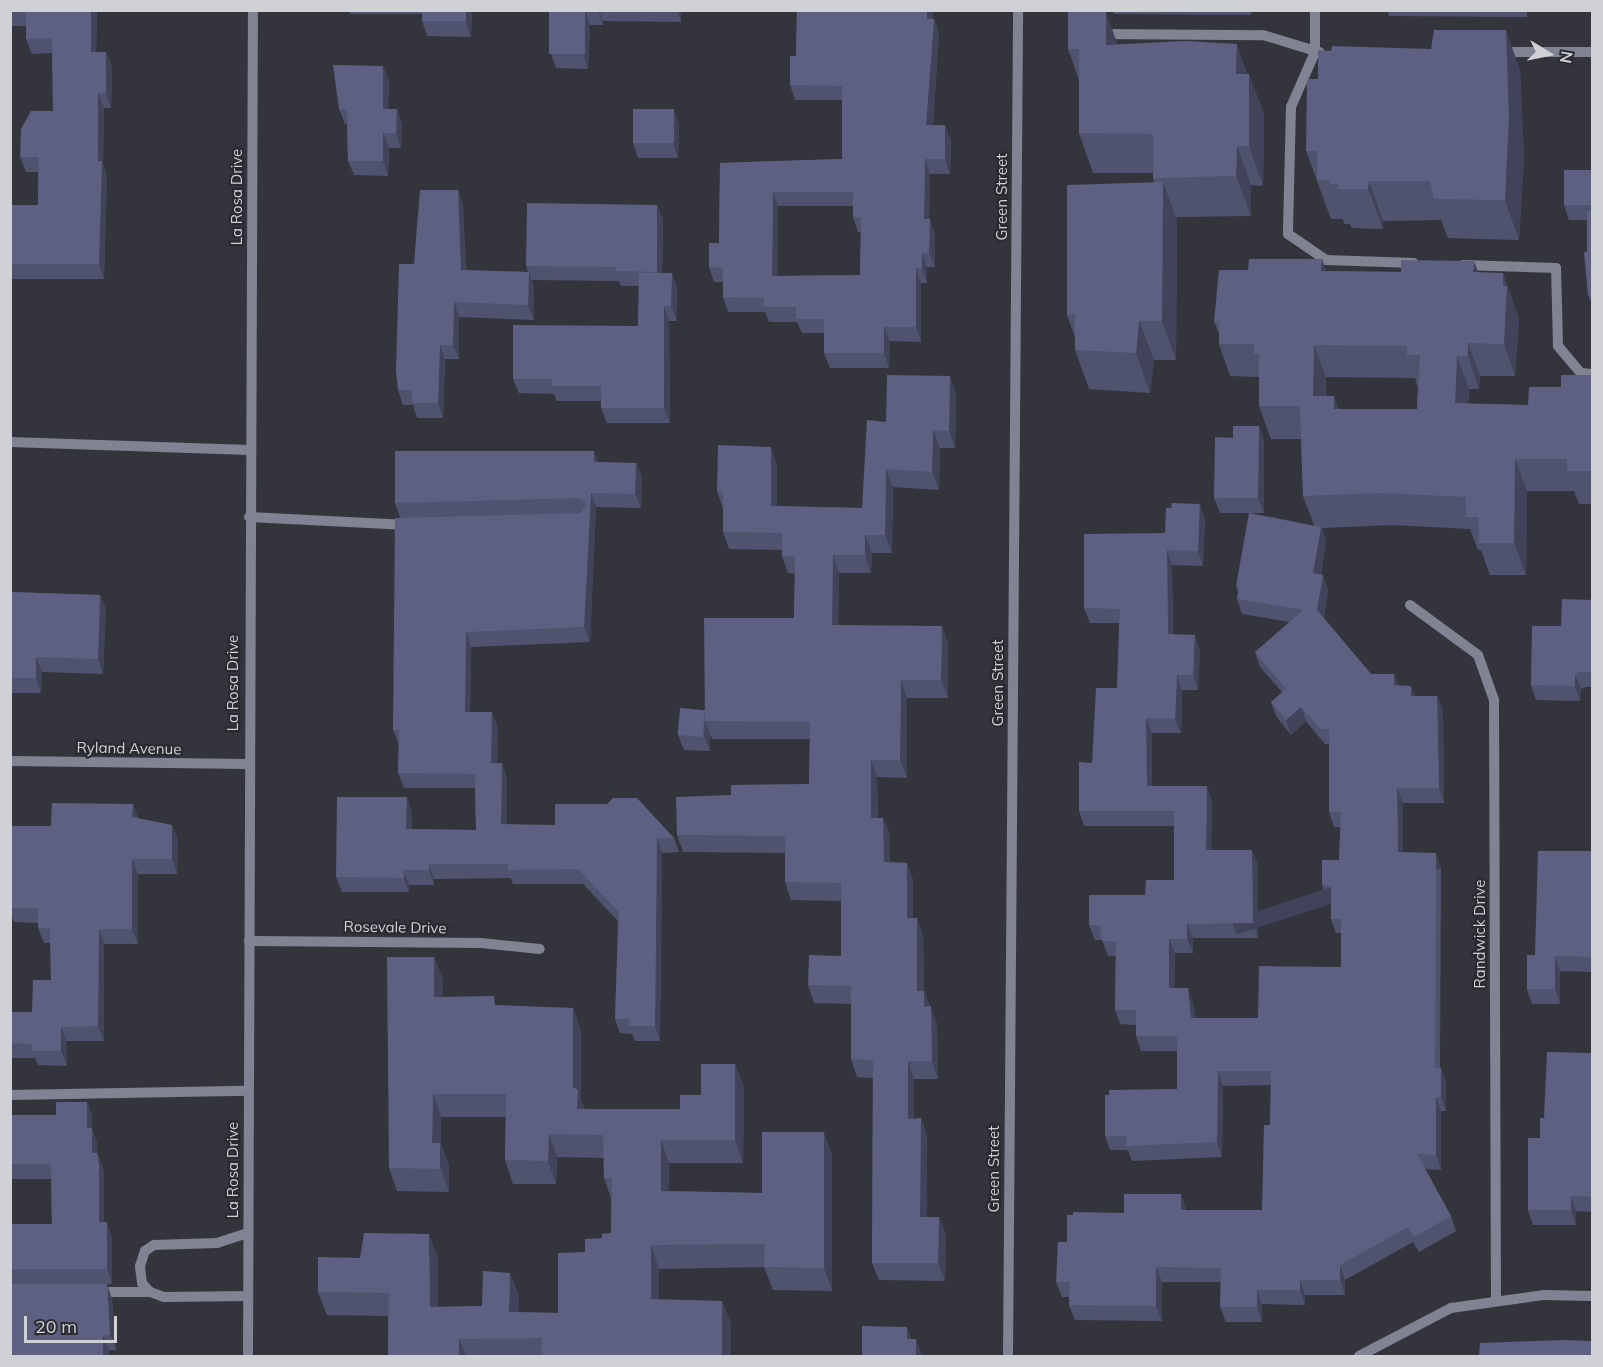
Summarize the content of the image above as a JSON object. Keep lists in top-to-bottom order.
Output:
{
  "streets": {
    "street": [
      "La Rosa Drive",
      "Green Street",
      "Ryland Avenue",
      "Rosevale Drive",
      "Randwick Drive"
    ]
  },
  "crossings": [
    ["La Rosa Drive", "Ryland Avenue"],
    ["La Rosa Drive", "Rosevale Drive"]
  ],
  "scale_bar": "20 m",
  "north": "right"
}
